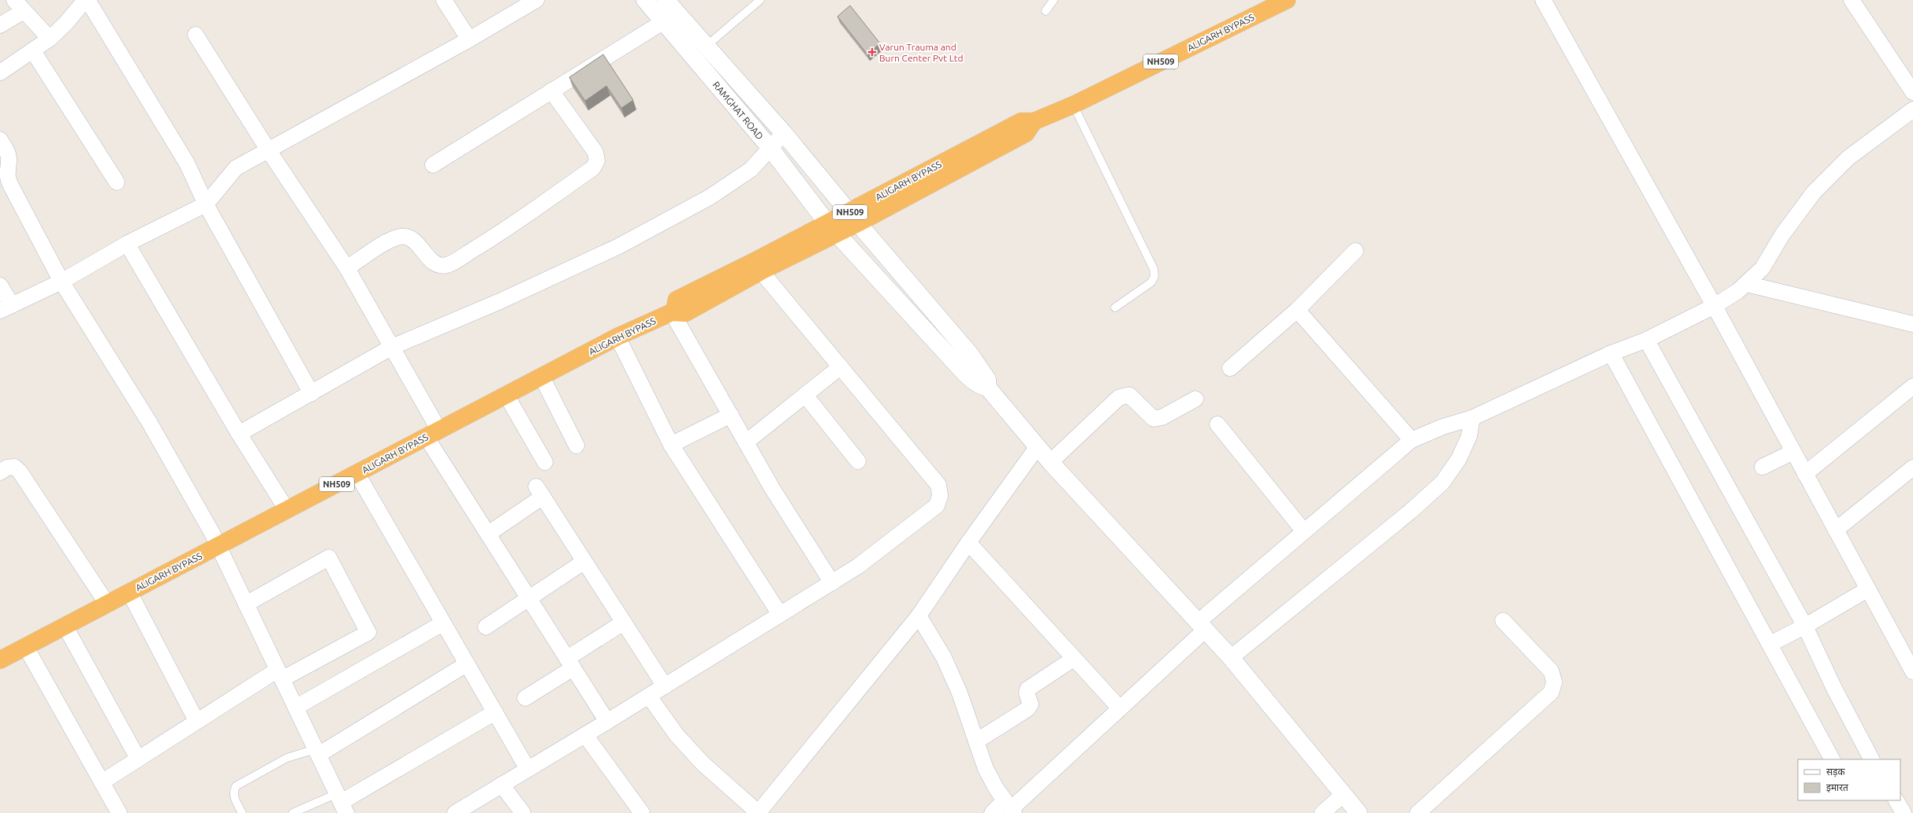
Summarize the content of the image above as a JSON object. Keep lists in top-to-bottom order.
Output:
{
  "streets": {
    "highway": ["ALIGARH BYPASS", "NH509"],
    "main road": ["RAMGHAT ROAD"]
  },
  "crossings": [
    ["ALIGARH BYPASS", "RAMGHAT ROAD"]
  ],
  "places": {
    "health": ["Varun Trauma and Burn Center Pvt Ltd"]
  },
  "legend": ["सड़क", "इमारत"]
}
